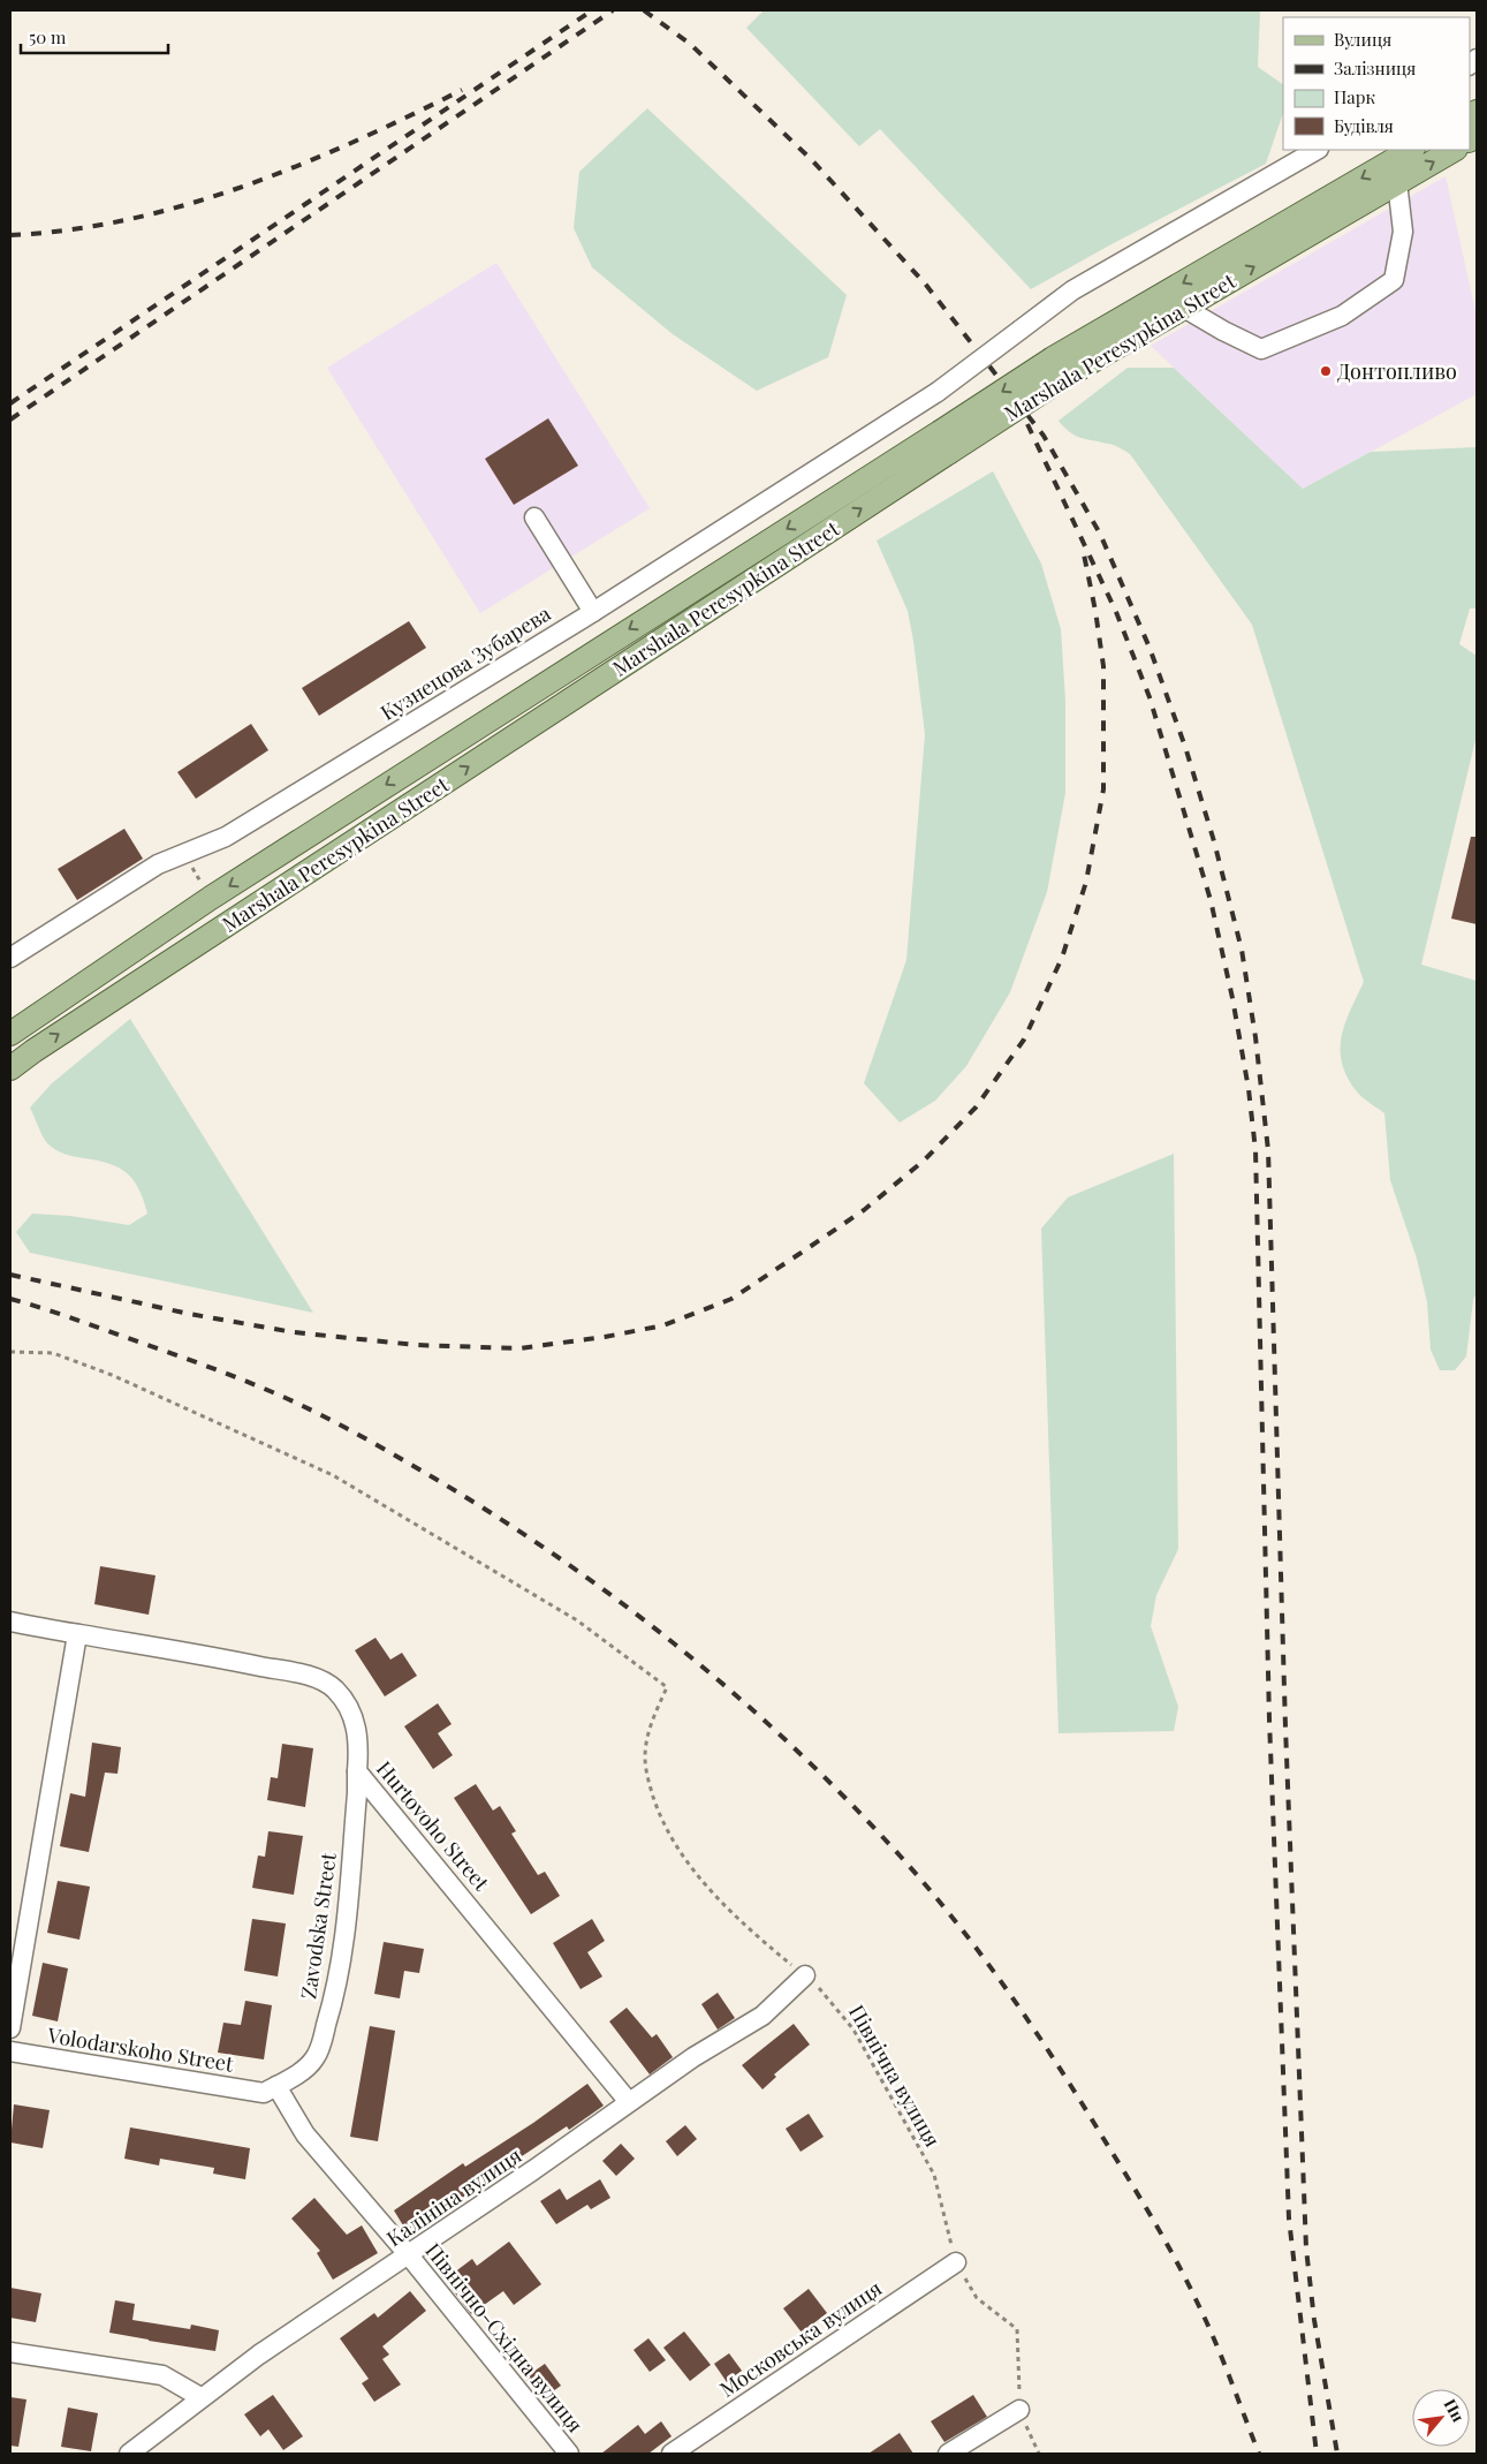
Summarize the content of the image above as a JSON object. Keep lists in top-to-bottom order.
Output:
{
  "streets": {
    "main road": ["Marshala Peresypkina Street"],
    "street": [
      "Кузнецова Зубарева",
      "Hurtovoho Street",
      "Zavodska Street",
      "Volodarskoho Street",
      "Калініна вулиця",
      "Північно-Східна вулиця",
      "Московська вулиця"
    ],
    "path": ["Північна вулиця"]
  },
  "crossings": [
    ["Hurtovoho Street", "Zavodska Street"],
    ["Hurtovoho Street", "Калініна вулиця"],
    ["Zavodska Street", "Volodarskoho Street"],
    ["Zavodska Street", "Північно-Східна вулиця"],
    ["Volodarskoho Street", "Північно-Східна вулиця"],
    ["Північна вулиця", "Калініна вулиця"],
    ["Північна вулиця", "Московська вулиця"],
    ["Калініна вулиця", "Північно-Східна вулиця"]
  ],
  "places": ["Донтопливо"],
  "legend": [
    "Вулиця",
    "Залізниця",
    "Парк",
    "Будівля"
  ],
  "scale_bar": "50 m",
  "north": "top right"
}
